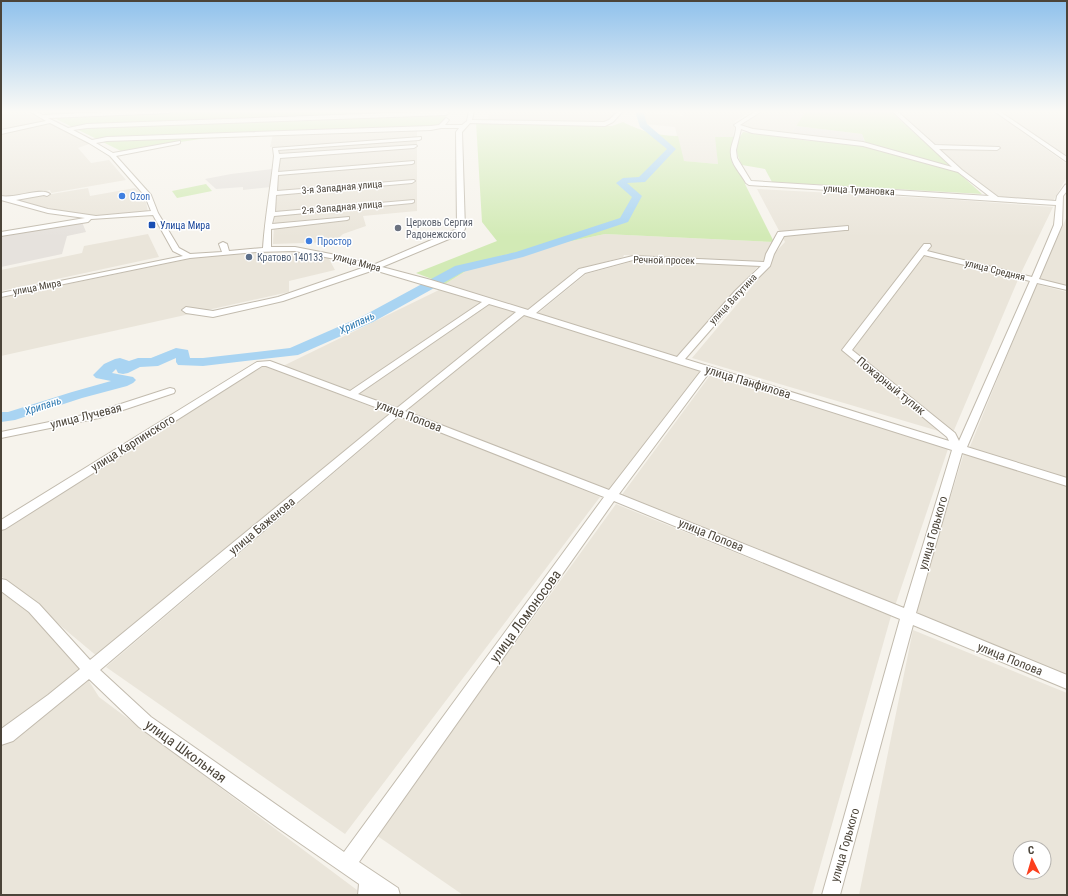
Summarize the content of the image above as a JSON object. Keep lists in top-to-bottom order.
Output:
{
  "streets": {
    "street": [
      "3-я Западная улица",
      "улица Тумановка",
      "2-я Западная улица",
      "Речной просек",
      "улица Мира",
      "улица Средняя",
      "улица Ватутина",
      "улица Панфилова",
      "Пожарный тупик",
      "улица Лучевая",
      "улица Попова",
      "улица Карпинского",
      "улица Баженова",
      "улица Горького",
      "улица Ломоносова",
      "улица Школьная"
    ]
  },
  "crossings": [
    ["улица Тумановка", "улица Горького"],
    ["Речной просек", "улица Ватутина"],
    ["Речной просек", "улица Панфилова"],
    ["Речной просек", "улица Баженова"],
    ["улица Мира", "улица Панфилова"],
    ["улица Средняя", "Пожарный тупик"],
    ["улица Средняя", "улица Горького"],
    ["улица Ватутина", "улица Панфилова"],
    ["улица Панфилова", "Пожарный тупик"],
    ["улица Панфилова", "улица Баженова"],
    ["улица Панфилова", "улица Горького"],
    ["улица Панфилова", "улица Ломоносова"],
    ["Пожарный тупик", "улица Горького"],
    ["улица Попова", "улица Карпинского"],
    ["улица Попова", "улица Баженова"],
    ["улица Попова", "улица Горького"],
    ["улица Попова", "улица Ломоносова"],
    ["улица Баженова", "улица Школьная"],
    ["улица Ломоносова", "улица Школьная"]
  ],
  "water": ["Хрипань"],
  "places": {
    "other": [
      "Ozon",
      "Церковь Сергия Радонежского",
      "Простор",
      "Кратово 140133"
    ],
    "transit": ["Улица Мира"]
  },
  "north": "top"
}
